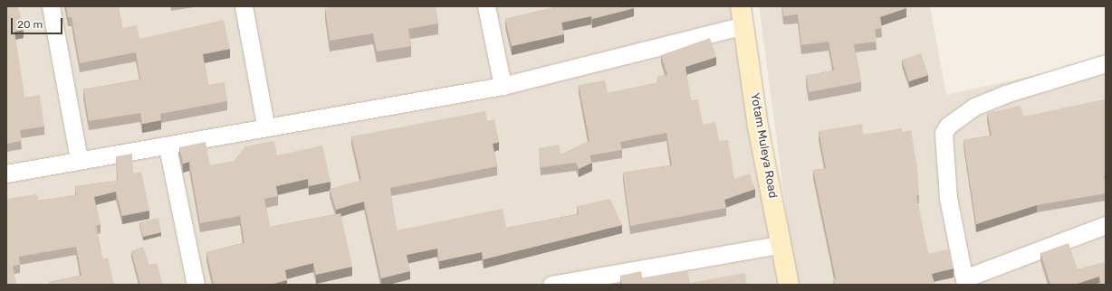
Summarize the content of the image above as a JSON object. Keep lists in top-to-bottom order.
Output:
{
  "streets": {
    "street": ["Yotam Muleya Road"]
  },
  "scale_bar": "20 m"
}
